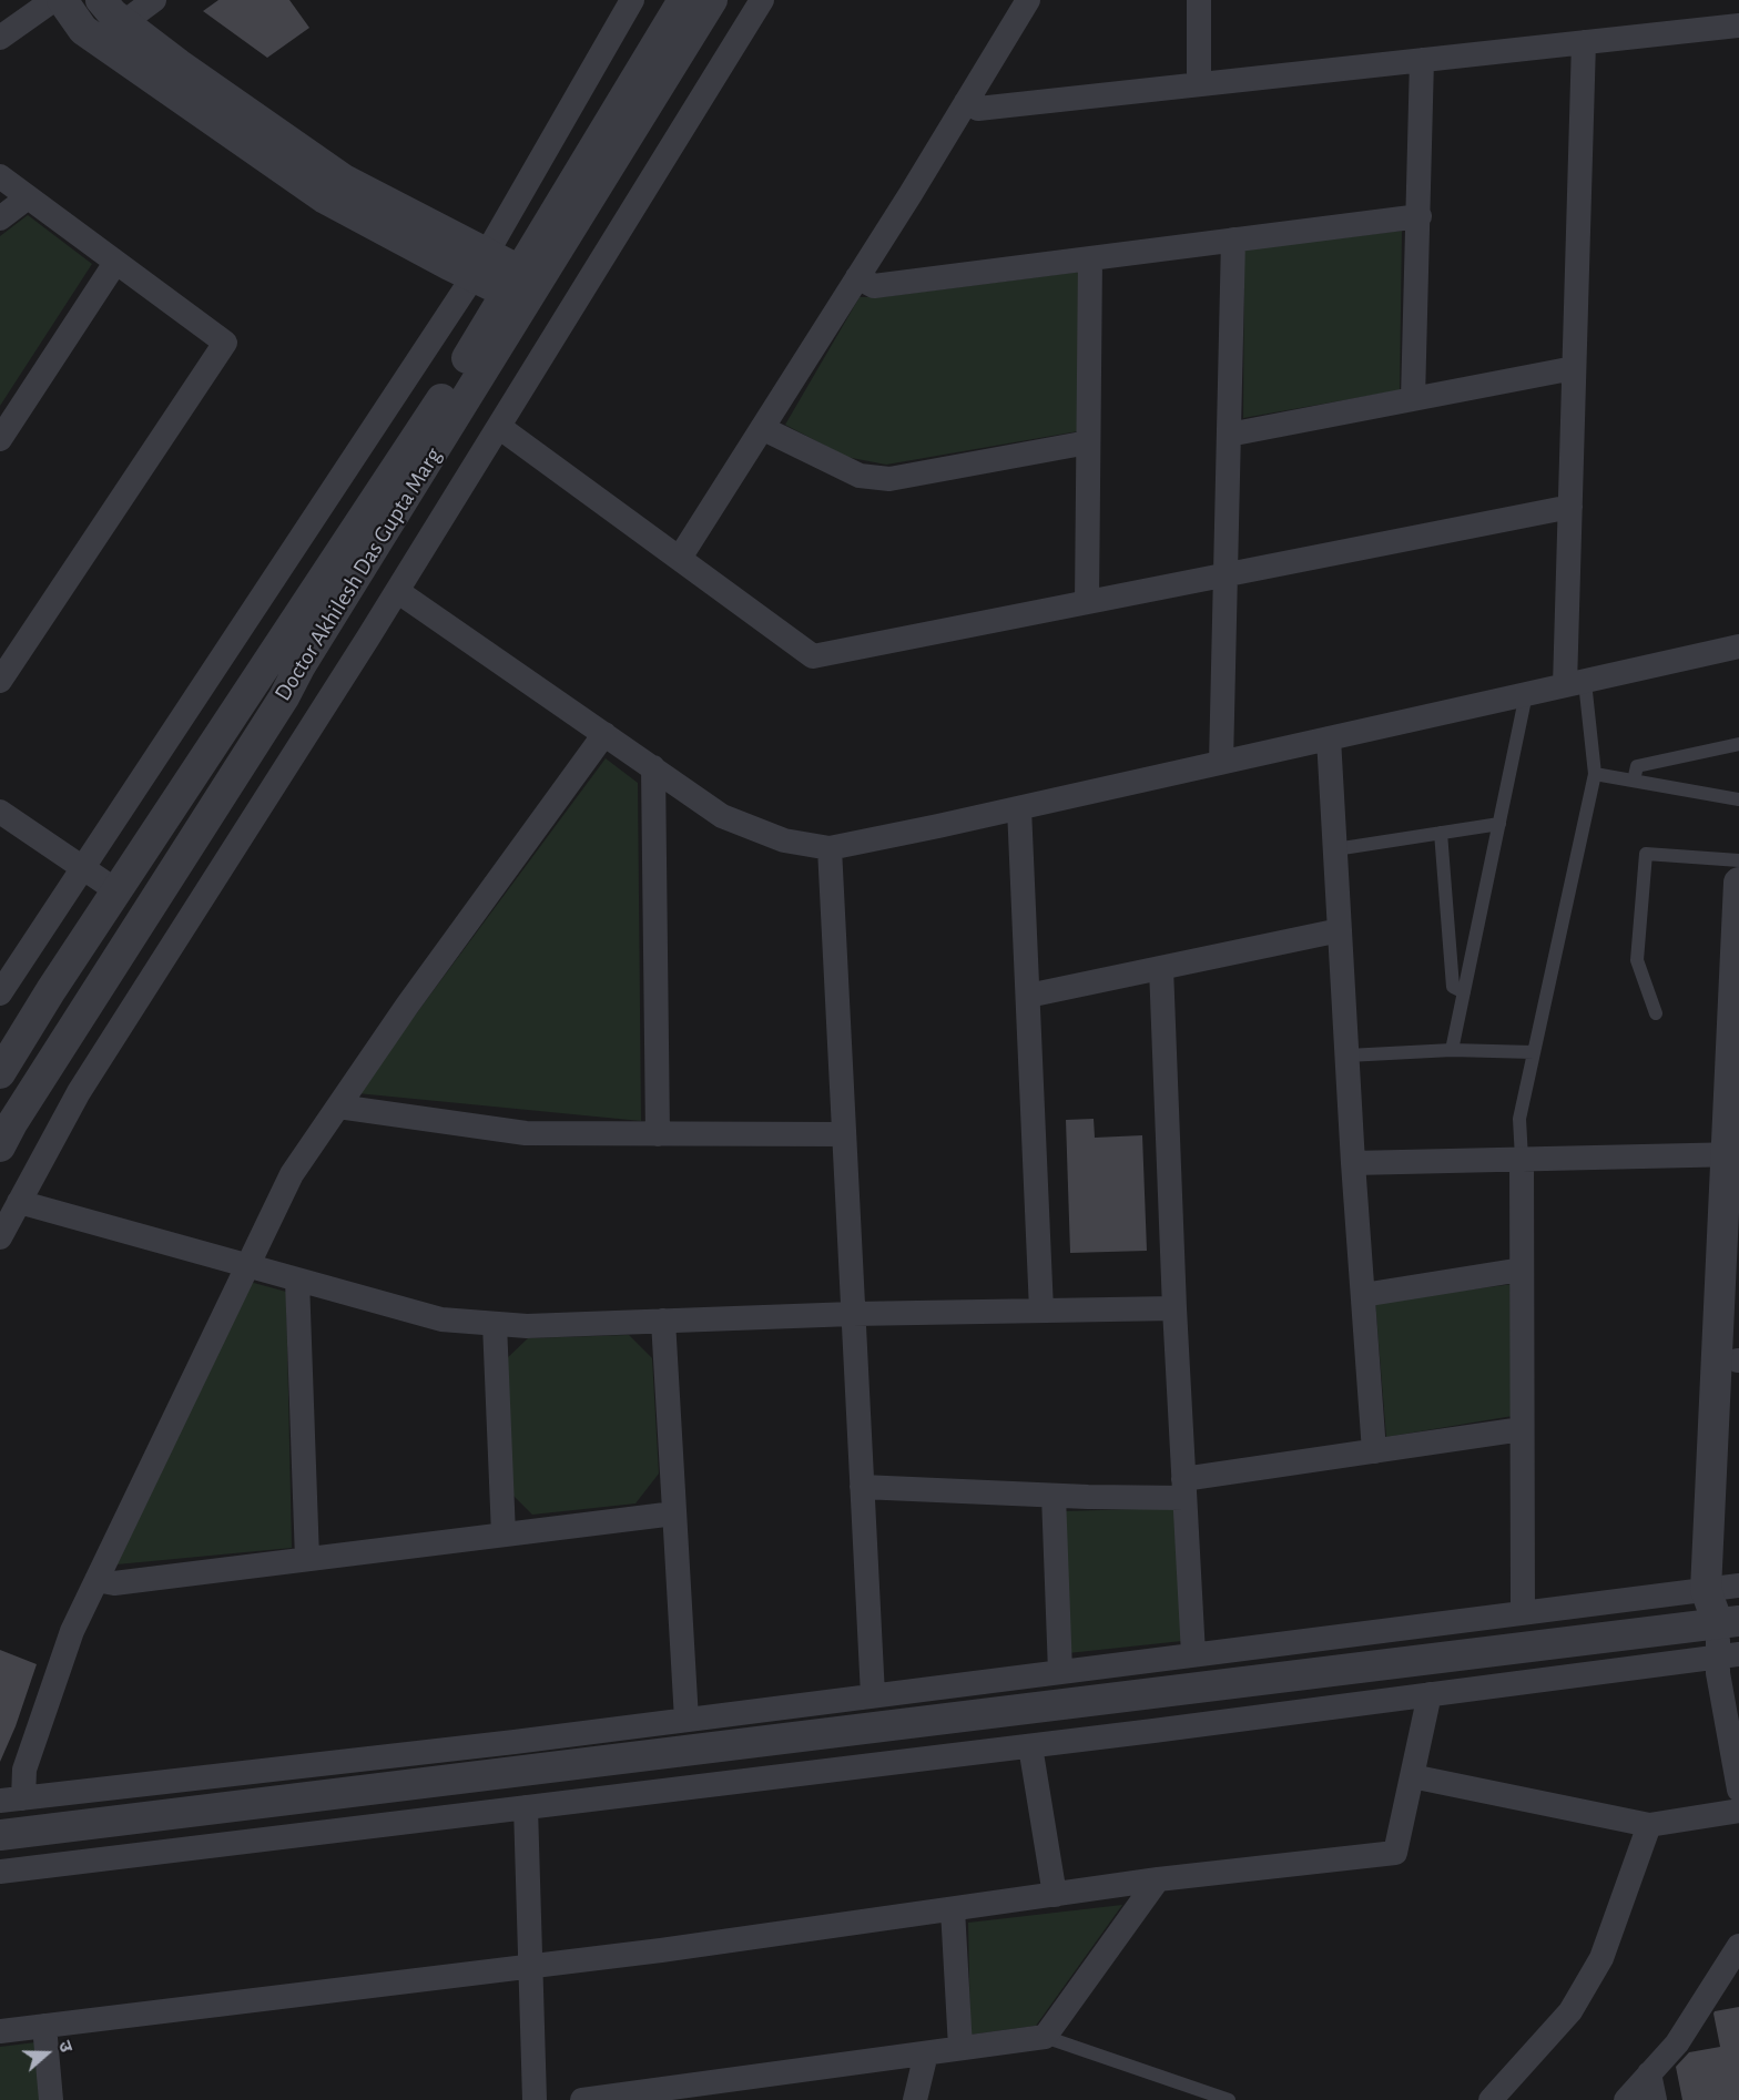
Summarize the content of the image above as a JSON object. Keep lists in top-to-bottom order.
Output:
{
  "streets": {
    "street": ["Doctor Akhilesh Das Gupta Marg"]
  },
  "north": "right"
}
